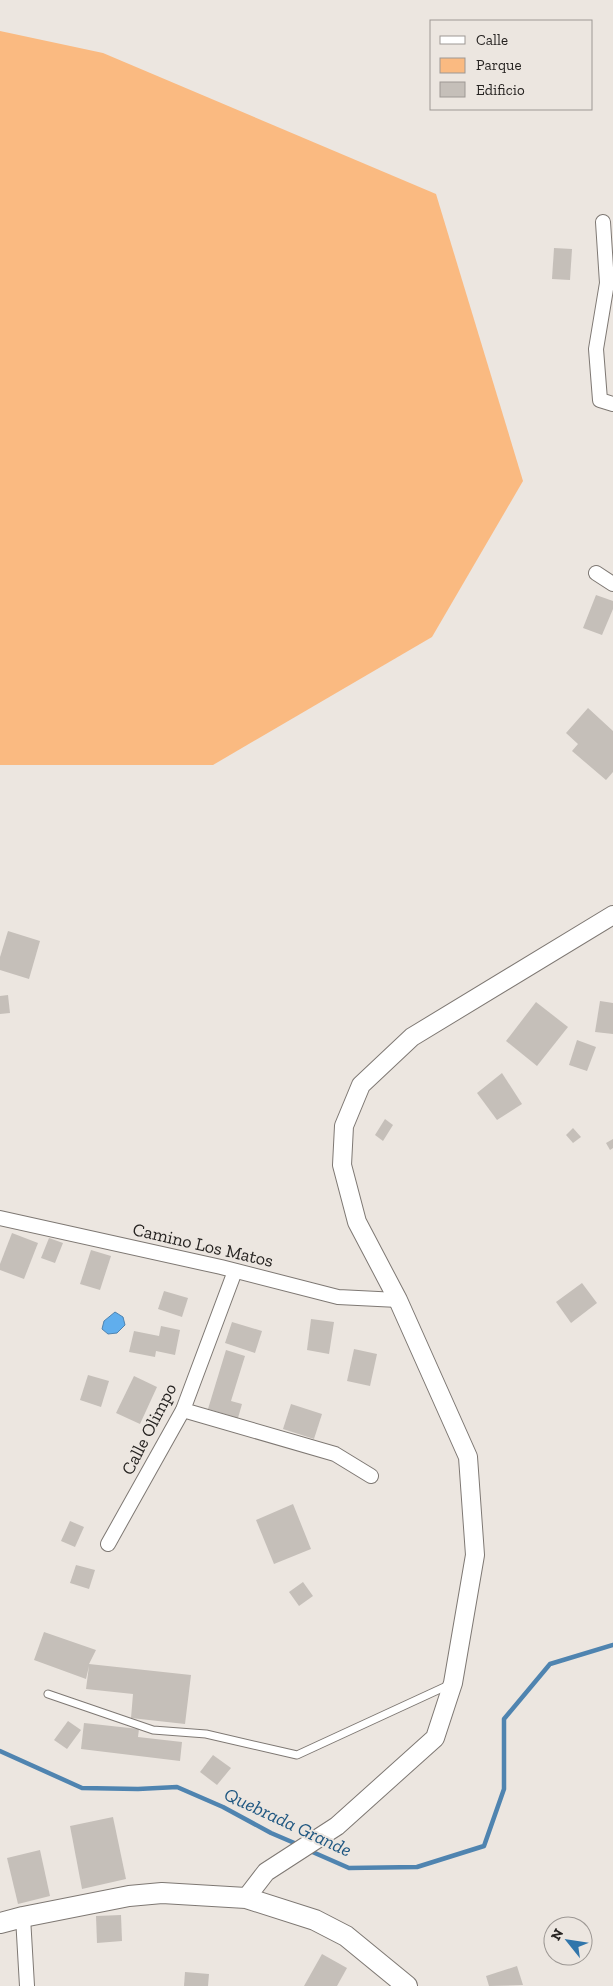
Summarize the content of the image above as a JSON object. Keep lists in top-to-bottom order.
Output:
{
  "streets": {
    "street": ["Camino Los Matos", "Calle Olimpo"]
  },
  "crossings": [
    ["Camino Los Matos", "Calle Olimpo"]
  ],
  "water": ["Quebrada Grande"],
  "legend": ["Calle", "Parque", "Edificio"],
  "north": "top left"
}
